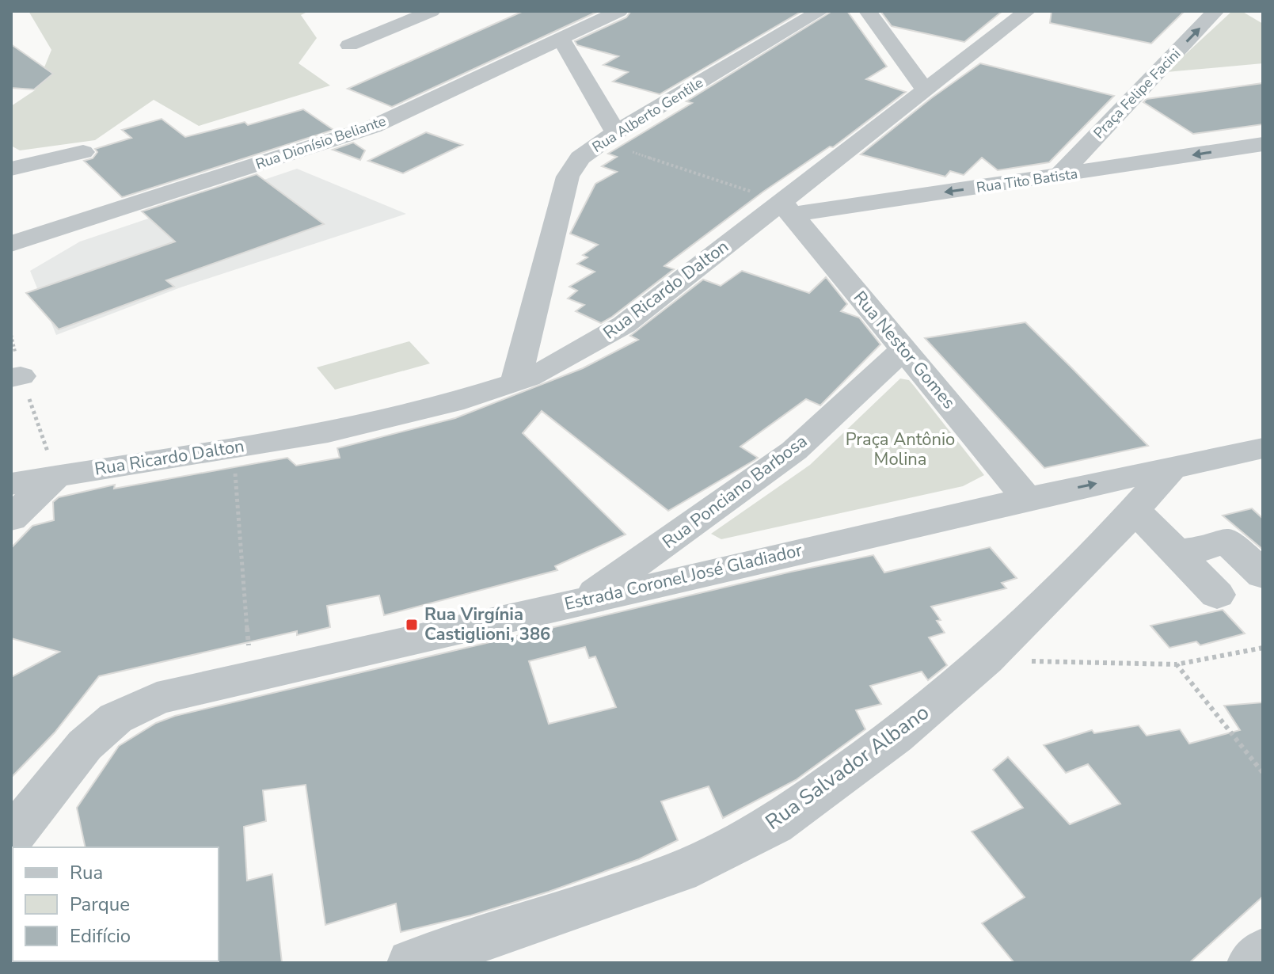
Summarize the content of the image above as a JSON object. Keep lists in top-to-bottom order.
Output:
{
  "streets": {
    "street": [
      "Praça Felipe Facini",
      "Rua Alberto Gentile",
      "Rua Dionísio Beliante",
      "Rua Tito Batista",
      "Rua Ricardo Dalton",
      "Rua Nestor Gomes",
      "Rua Ponciano Barbosa",
      "Estrada Coronel José Gladiador",
      "Rua Salvador Albano"
    ]
  },
  "crossings": [
    ["Praça Felipe Facini", "Rua Tito Batista"],
    ["Rua Alberto Gentile", "Rua Ricardo Dalton"],
    ["Rua Tito Batista", "Rua Ricardo Dalton"],
    ["Rua Tito Batista", "Rua Nestor Gomes"],
    ["Rua Ricardo Dalton", "Rua Nestor Gomes"],
    ["Rua Nestor Gomes", "Rua Ponciano Barbosa"],
    ["Rua Nestor Gomes", "Estrada Coronel José Gladiador"],
    ["Rua Ponciano Barbosa", "Estrada Coronel José Gladiador"],
    ["Estrada Coronel José Gladiador", "Rua Salvador Albano"]
  ],
  "one_way": ["Praça Felipe Facini", "Rua Tito Batista"],
  "parks": ["Praça Antônio Molina"],
  "places": {
    "transit": ["Rua Virgínia Castiglioni, 386"]
  },
  "legend": ["Rua", "Parque", "Edifício"]
}
